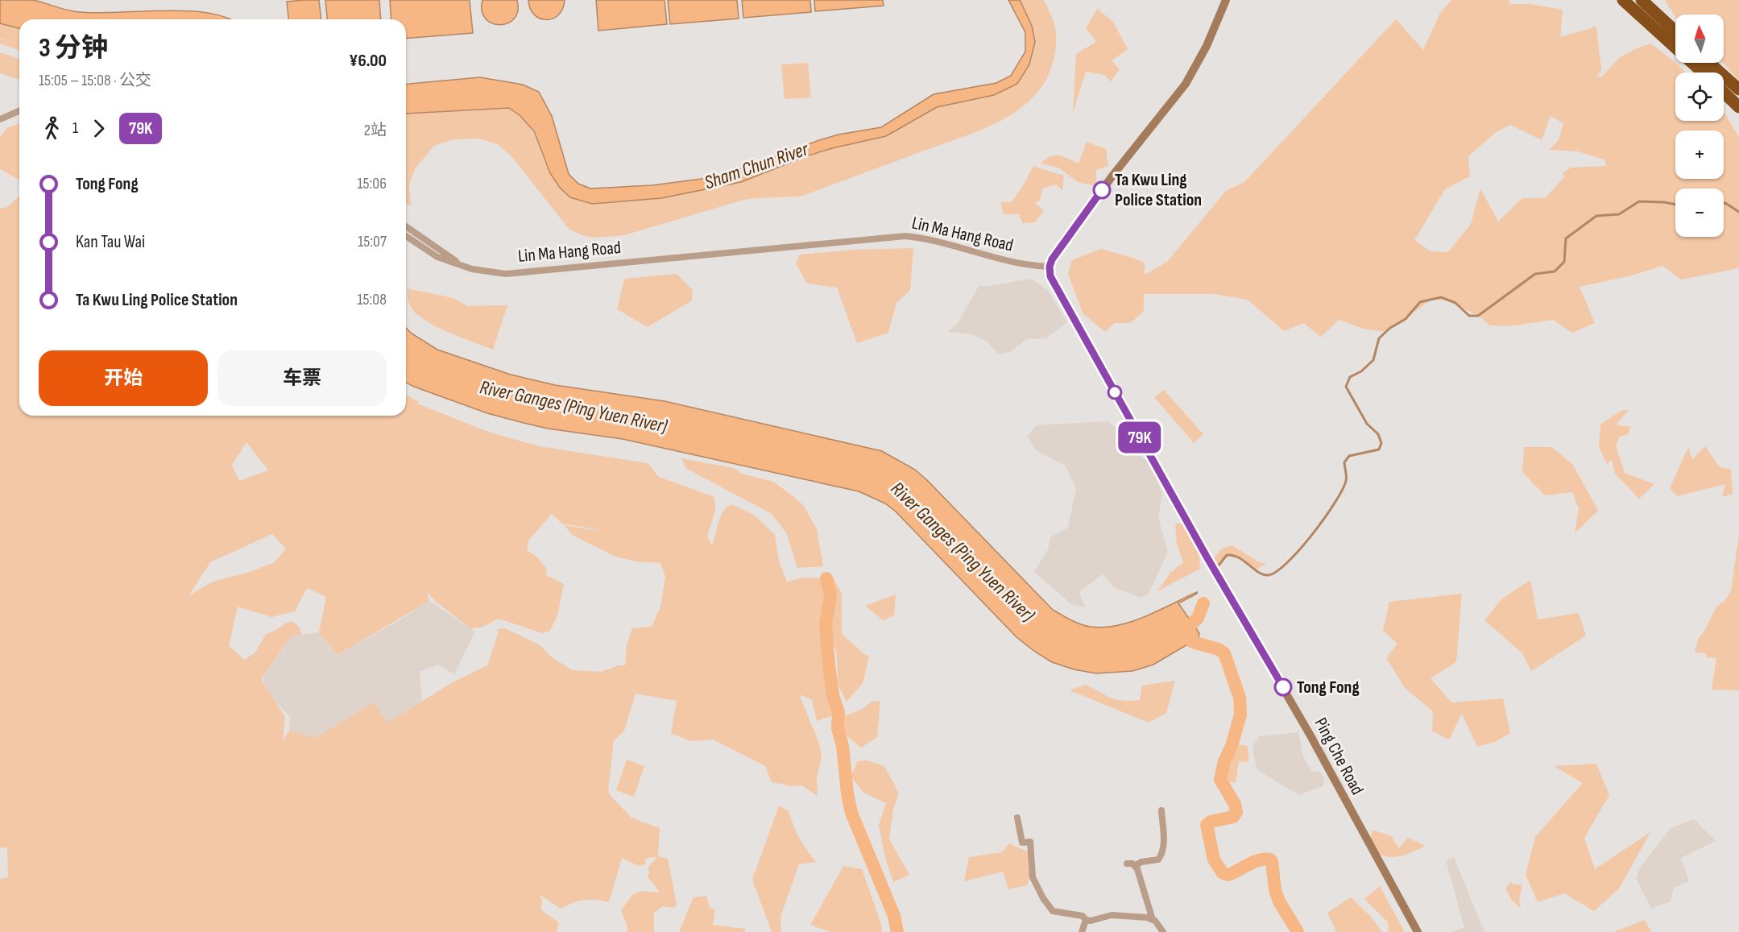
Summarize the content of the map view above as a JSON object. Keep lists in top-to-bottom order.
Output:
{
  "streets": {
    "street": ["Lin Ma Hang Road", "Ping Che Road"]
  },
  "crossings": [
    ["Lin Ma Hang Road", "Ping Che Road"]
  ],
  "water": ["Sham Chun River", "River Ganges (Ping Yuen River)"],
  "places": ["Ta Kwu Ling Police Station", "Tong Fong"],
  "lines": ["bus line 79K"],
  "north": "top",
  "page": {
    "on_map": "79K",
    "map_buttons": ["+", "−"],
    "heading": ["3 分钟", "15:05 – 15:08 · 公交", "¥6.00"],
    "legs": ["1", "79K", "2站"],
    "list": [
      {
        "name": "Tong Fong",
        "value": "15:06"
      },
      {
        "name": "Kan Tau Wai",
        "value": "15:07"
      },
      {
        "name": "Ta Kwu Ling Police Station",
        "value": "15:08"
      }
    ],
    "buttons": ["开始", "车票"]
  }
}
